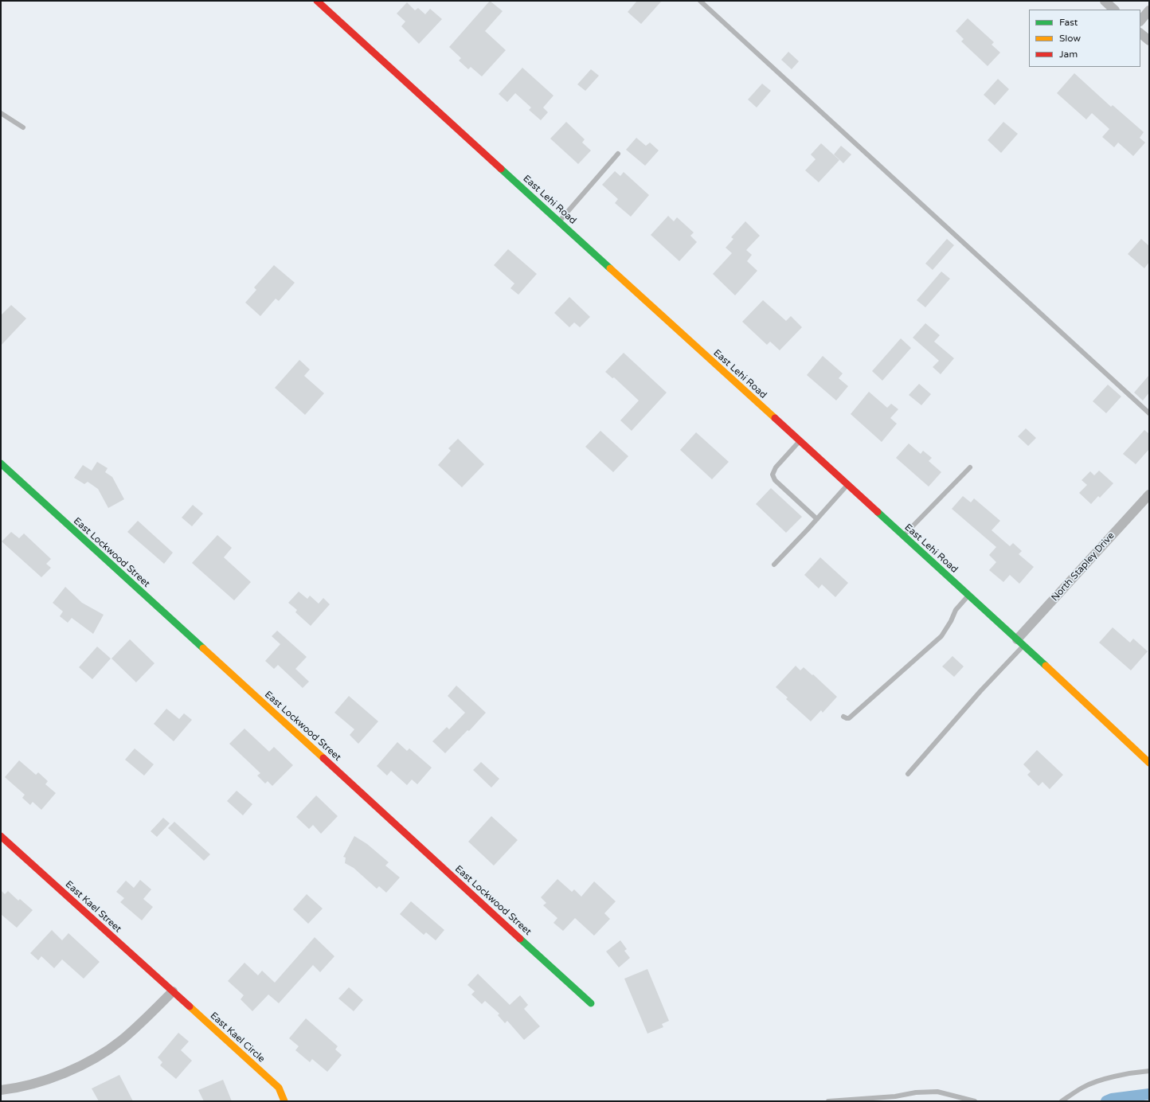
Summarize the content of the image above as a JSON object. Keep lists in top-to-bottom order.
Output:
{
  "streets": {
    "street": [
      "East Lehi Road",
      "East Lockwood Street",
      "North Stapley Drive",
      "East Kael Street",
      "East Kael Circle"
    ]
  },
  "crossings": [
    ["East Lehi Road", "North Stapley Drive"],
    ["East Kael Street", "East Kael Circle"]
  ],
  "legend": ["Fast", "Slow", "Jam"]
}
